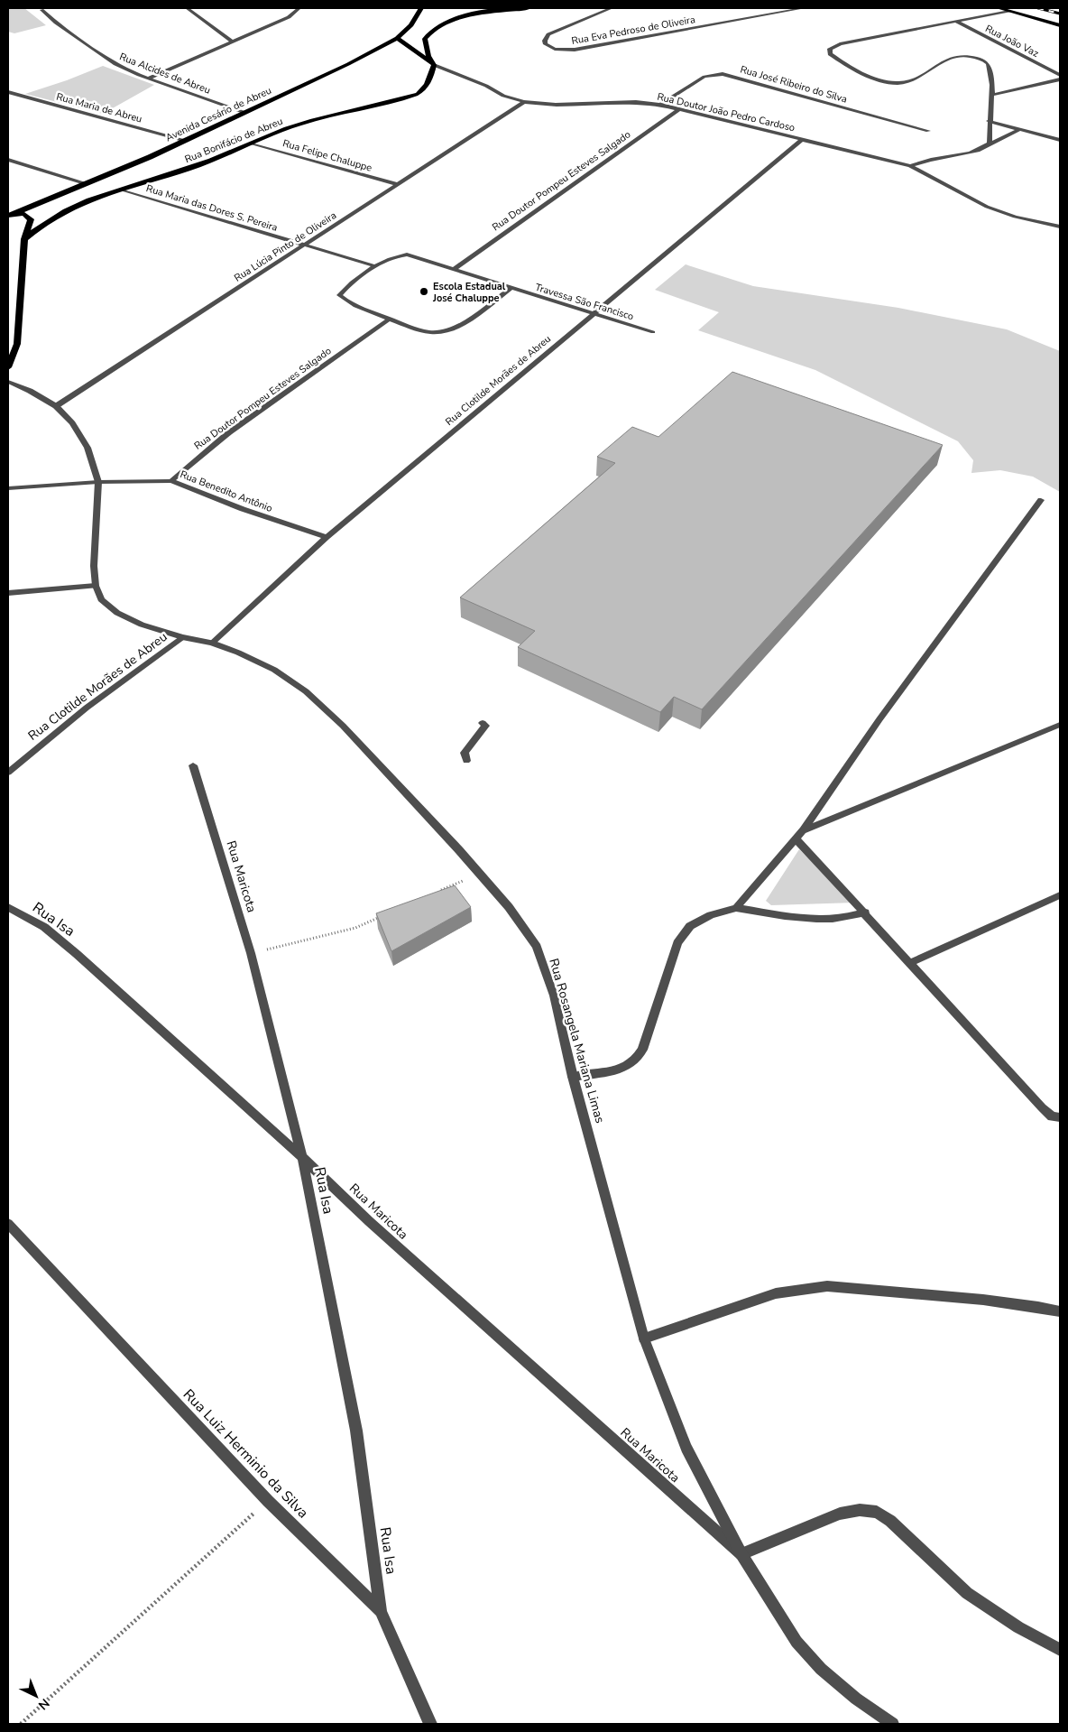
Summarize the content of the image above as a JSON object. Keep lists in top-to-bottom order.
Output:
{
  "streets": {
    "main road": ["Avenida Cesário de Abreu", "Rua Bonifácio de Abreu"],
    "street": [
      "Rua Eva Pedroso de Oliveira",
      "Rua João Vaz",
      "Rua Alcides de Abreu",
      "Rua José Ribeiro do Silva",
      "Rua Maria de Abreu",
      "Rua Doutor João Pedro Cardoso",
      "Rua Felipe Chaluppe",
      "Rua Doutor Pompeu Esteves Salgado",
      "Rua Maria das Dores S. Pereira",
      "Rua Lúcia Pinto de Oliveira",
      "Travessa São Francisco",
      "Rua Clotilde Morães de Abreu",
      "Rua Benedito Antônio",
      "Rua Maricota",
      "Rua Isa",
      "Rua Rosangela Mariana Limas",
      "Rua Luiz Herminio da Silva"
    ]
  },
  "crossings": [
    ["Rua Alcides de Abreu", "Avenida Cesário de Abreu"],
    ["Rua José Ribeiro do Silva", "Rua Doutor João Pedro Cardoso"],
    ["Rua Maria de Abreu", "Avenida Cesário de Abreu"],
    ["Rua Doutor João Pedro Cardoso", "Rua Bonifácio de Abreu"],
    ["Rua Doutor João Pedro Cardoso", "Rua Doutor Pompeu Esteves Salgado"],
    ["Rua Doutor João Pedro Cardoso", "Rua Lúcia Pinto de Oliveira"],
    ["Rua Doutor João Pedro Cardoso", "Rua Clotilde Morães de Abreu"],
    ["Rua Bonifácio de Abreu", "Rua Felipe Chaluppe"],
    ["Rua Bonifácio de Abreu", "Rua Maria das Dores S. Pereira"],
    ["Rua Felipe Chaluppe", "Rua Lúcia Pinto de Oliveira"],
    ["Rua Doutor Pompeu Esteves Salgado", "Travessa São Francisco"],
    ["Rua Doutor Pompeu Esteves Salgado", "Rua Benedito Antônio"],
    ["Rua Maria das Dores S. Pereira", "Rua Lúcia Pinto de Oliveira"],
    ["Rua Maria das Dores S. Pereira", "Travessa São Francisco"],
    ["Rua Lúcia Pinto de Oliveira", "Rua Rosangela Mariana Limas"],
    ["Travessa São Francisco", "Rua Clotilde Morães de Abreu"],
    ["Rua Clotilde Morães de Abreu", "Rua Benedito Antônio"],
    ["Rua Clotilde Morães de Abreu", "Rua Rosangela Mariana Limas"],
    ["Rua Benedito Antônio", "Rua Rosangela Mariana Limas"],
    ["Rua Maricota", "Rua Isa"],
    ["Rua Maricota", "Rua Rosangela Mariana Limas"],
    ["Rua Isa", "Rua Luiz Herminio da Silva"]
  ],
  "places": ["Escola Estadual José Chaluppe"],
  "north": "bottom right"
}
